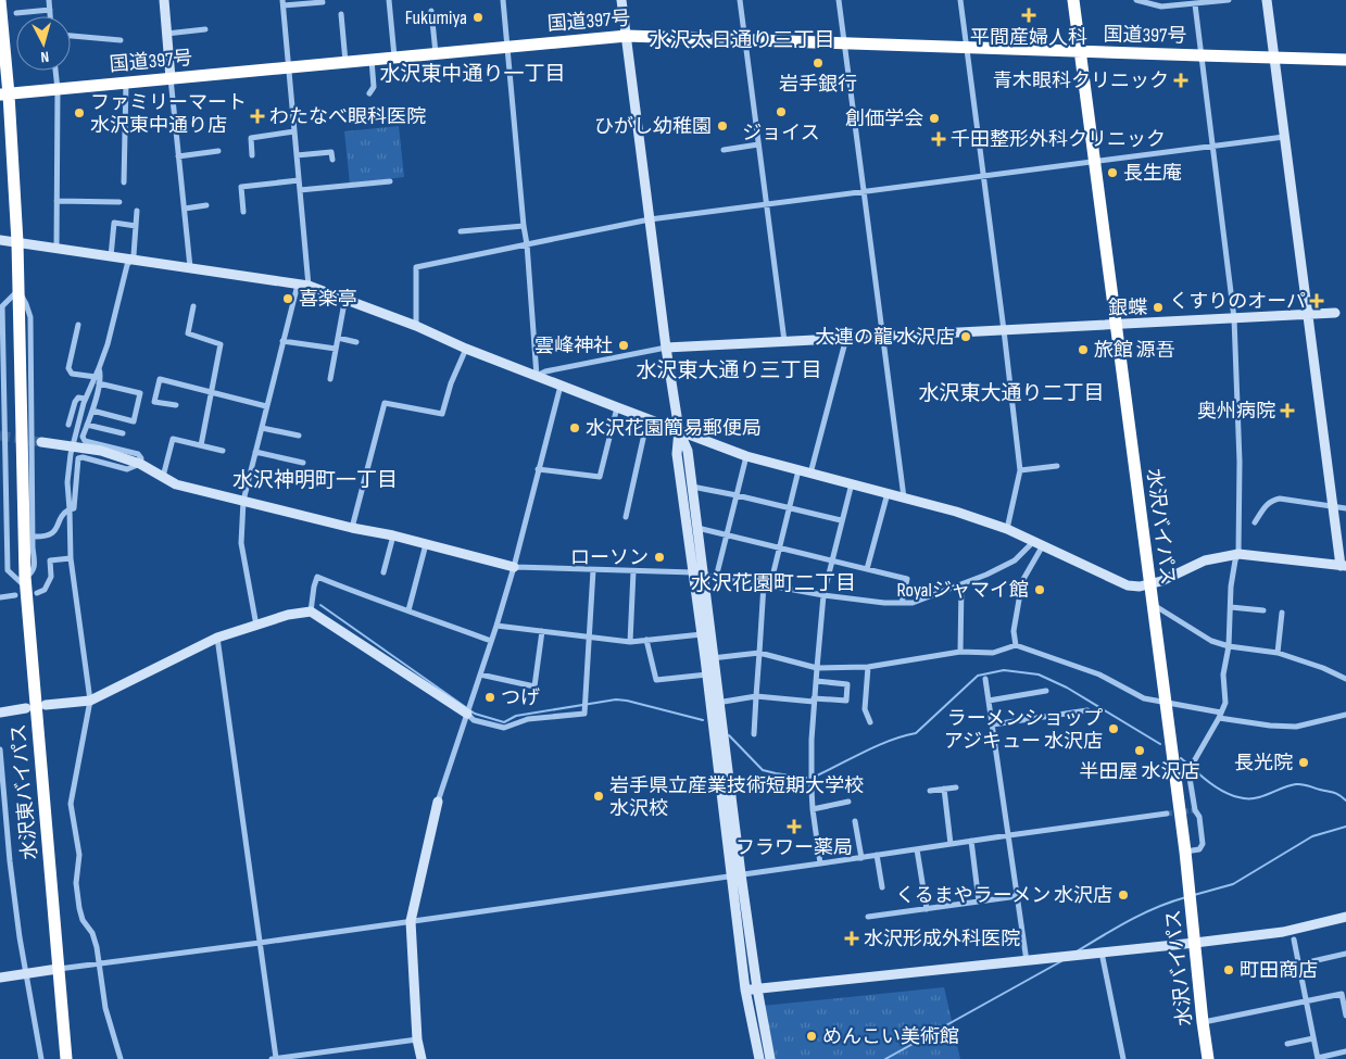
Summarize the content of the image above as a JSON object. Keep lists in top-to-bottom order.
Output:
{
  "streets": {
    "highway": ["国道397号", "水沢バイパス", "水沢東バイパス"]
  },
  "crossings": [
    ["国道397号", "水沢バイパス"],
    ["国道397号", "水沢東バイパス"]
  ],
  "districts": [
    "水沢太日通り三丁目",
    "水沢東中通り一丁目",
    "水沢東大通り三丁目",
    "水沢東大通り二丁目",
    "水沢神明町一丁目",
    "水沢花園町二丁目"
  ],
  "places": {
    "health": [
      "平間産婦人科",
      "青木眼科クリニック",
      "わたなべ眼科医院",
      "千田整形外科クリニック",
      "くすりのオーパ",
      "奥州病院",
      "フラワー薬局",
      "水沢形成外科医院"
    ],
    "other": [
      "Fukumiya",
      "岩手銀行",
      "ジョイス",
      "ファミリーマート 水沢東中通り店",
      "創価学会",
      "ひがし幼稚園",
      "長生庵",
      "喜楽亭",
      "銀蝶",
      "大連の龍 水沢店",
      "雲峰神社",
      "旅館 源吾",
      "水沢花園簡易郵便局",
      "ローソン",
      "Royalジャマイ館",
      "つげ",
      "ラーメンショップ アジキュー 水沢店",
      "半田屋 水沢店",
      "長光院",
      "岩手県立産業技術短期大学校 水沢校",
      "くるまやラーメン 水沢店",
      "町田商店",
      "めんこい美術館"
    ]
  },
  "north": "bottom"
}
